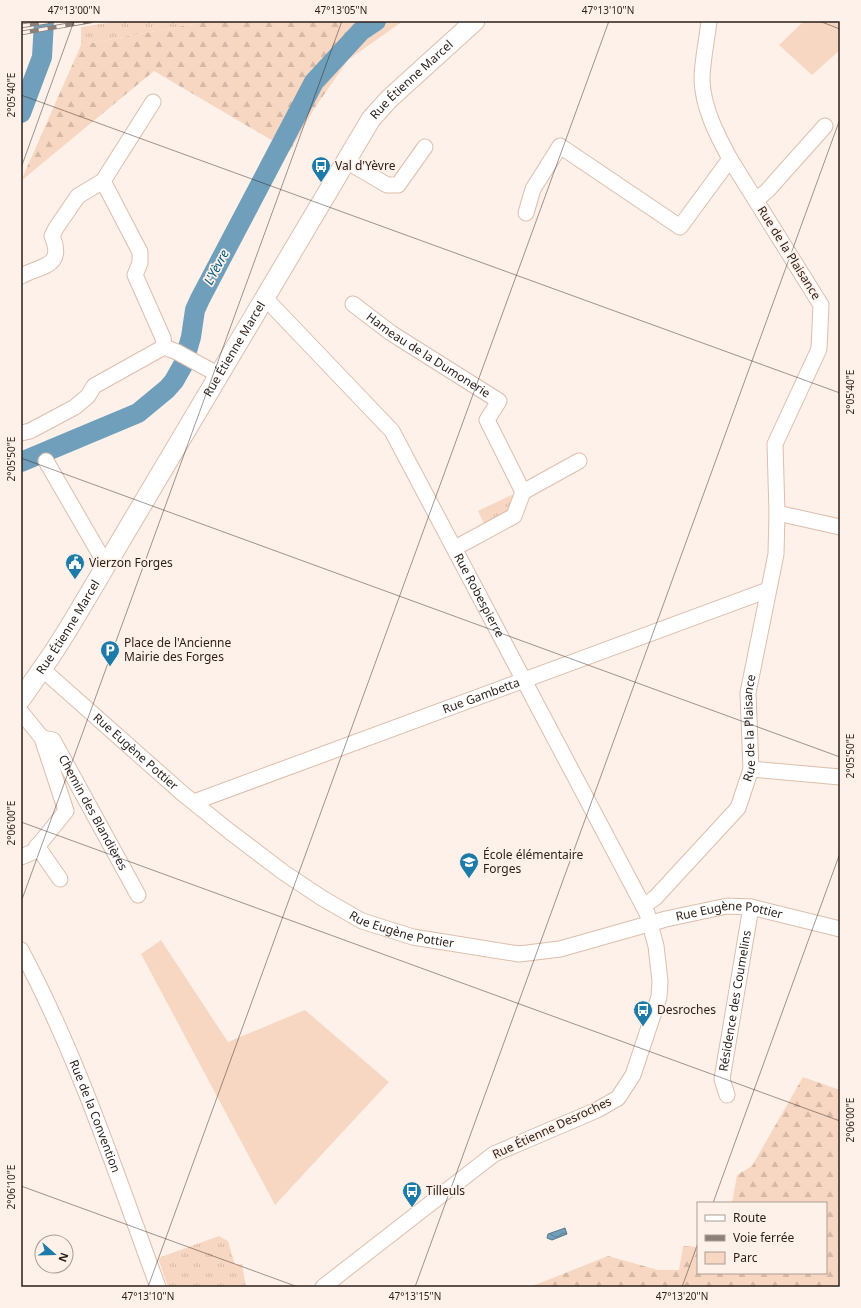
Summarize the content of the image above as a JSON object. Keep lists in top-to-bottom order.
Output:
{
  "streets": {
    "main road": ["Rue Étienne Marcel"],
    "street": [
      "Rue de la Plaisance",
      "Hameau de la Dumonerie",
      "Rue Robespierre",
      "Rue Gambetta",
      "Rue Eugène Pottier",
      "Chemin des Blandières",
      "Résidence des Coumelins",
      "Rue de la Convention",
      "Rue Étienne Desroches"
    ]
  },
  "crossings": [
    ["Rue Étienne Marcel", "Rue Robespierre"],
    ["Rue Étienne Marcel", "Rue Eugène Pottier"],
    ["Rue de la Plaisance", "Rue Robespierre"],
    ["Rue de la Plaisance", "Rue Gambetta"],
    ["Rue Robespierre", "Rue Gambetta"],
    ["Rue Robespierre", "Rue Eugène Pottier"],
    ["Rue Robespierre", "Rue Étienne Desroches"],
    ["Rue Gambetta", "Rue Eugène Pottier"],
    ["Rue Eugène Pottier", "Résidence des Coumelins"],
    ["Rue Eugène Pottier", "Rue Étienne Desroches"]
  ],
  "water": ["L'Yèvre"],
  "places": {
    "bus stop": ["Val d'Yèvre", "Desroches", "Tilleuls"],
    "public building": ["Vierzon Forges"],
    "parking": ["Place de l'Ancienne Mairie des Forges"],
    "school or university": ["École élémentaire Forges"]
  },
  "legend": ["Route", "Voie ferrée", "Parc"],
  "north": "right",
  "coordinates": [
    "47°13'00\"N",
    "47°13'05\"N",
    "47°13'10\"N",
    "2°05'40\"E",
    "2°05'50\"E",
    "2°06'00\"E",
    "2°06'10\"E",
    "47°13'15\"N",
    "47°13'20\"N"
  ]
}
